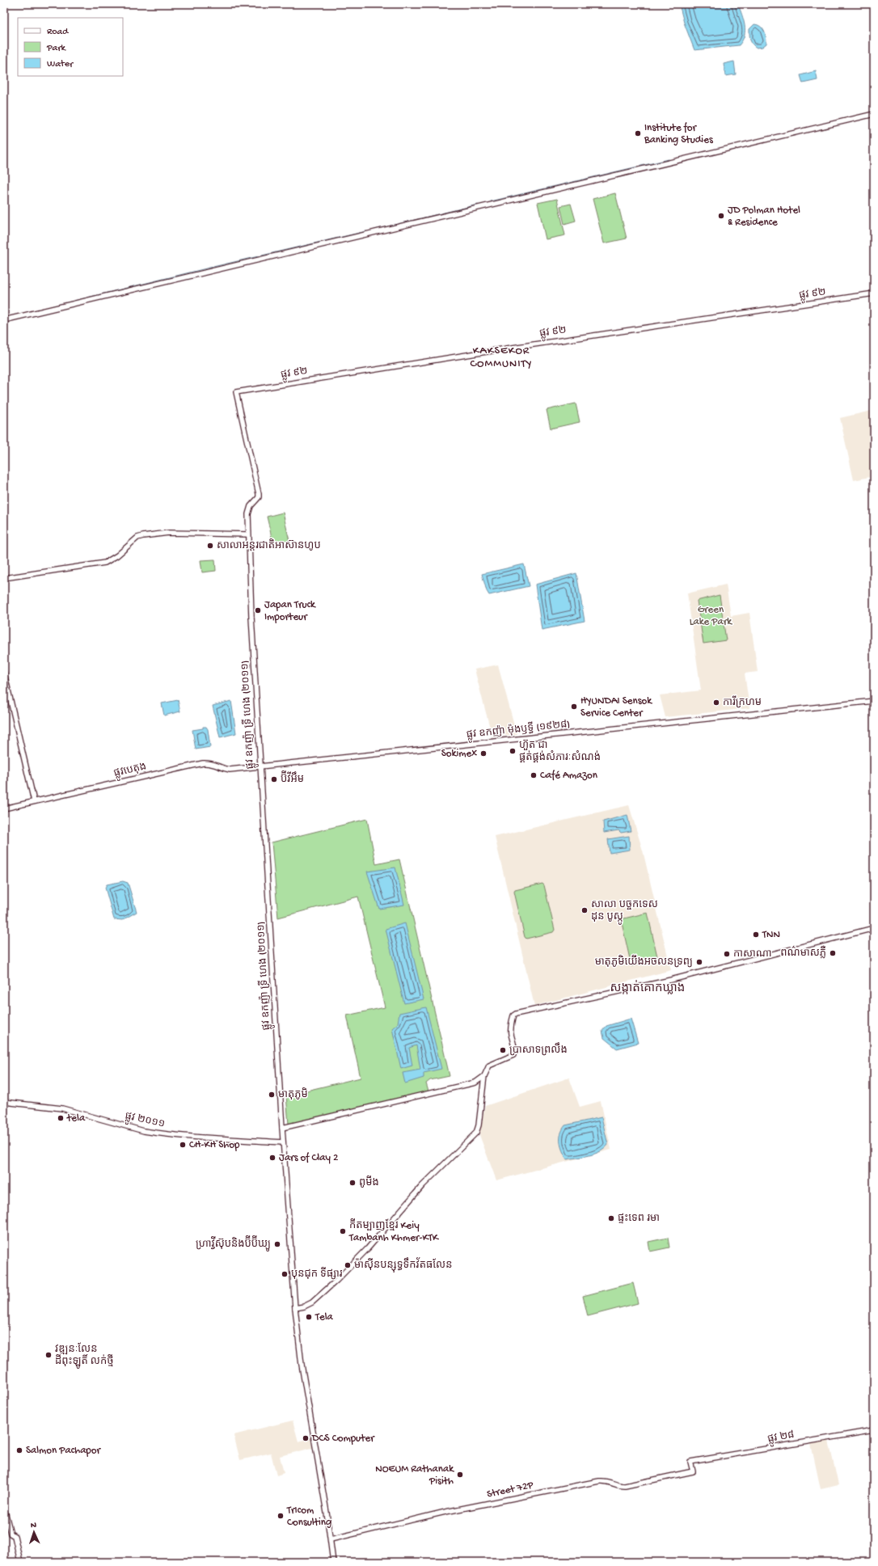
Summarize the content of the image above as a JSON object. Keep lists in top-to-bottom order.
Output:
{
  "streets": {
    "main road": [
      "ផ្លូវ ៩២",
      "ផ្លូវ ឧកញ៉ា ទ្រី ហេង (២០១១)",
      "ផ្លូវ ឧកញ៉ា ម៉ុងឫទ្ធី (១៩២៨)",
      "ផ្លូវបេតុង",
      "ផ្លូវ ២០១១",
      "ផ្លូវ ២៨",
      "Street 72P"
    ]
  },
  "crossings": [
    ["ផ្លូវ ៩២", "ផ្លូវ ឧកញ៉ា ទ្រី ហេង (២០១១)"],
    ["ផ្លូវ ឧកញ៉ា ទ្រី ហេង (២០១១)", "ផ្លូវ ឧកញ៉ា ម៉ុងឫទ្ធី (១៩២៨)"],
    ["ផ្លូវ ឧកញ៉ា ទ្រី ហេង (២០១១)", "ផ្លូវបេតុង"],
    ["ផ្លូវ ឧកញ៉ា ទ្រី ហេង (២០១១)", "ផ្លូវ ២០១១"],
    ["ផ្លូវ ឧកញ៉ា ទ្រី ហេង (២០១១)", "Street 72P"],
    ["ផ្លូវ ឧកញ៉ា ម៉ុងឫទ្ធី (១៩២៨)", "ផ្លូវបេតុង"],
    ["ផ្លូវ ២៨", "Street 72P"]
  ],
  "districts": ["KAKSEKOR COMMUNITY", "សង្កាត់គោកឃ្លាង"],
  "parks": ["Green Lake Park"],
  "places": [
    "Institute for Banking Studies",
    "JD Polman Hotel & Residence",
    "សាលាអន្ដរជាតិអាស៊ានហូប",
    "Japan Truck Importeur",
    "ការីក្រហម",
    "HYUNDAI Sensok Service Center",
    "ហ៊ួត ជា ផ្គត់ផ្គង់សំភារៈសំណង់",
    "Sokimex",
    "Café Amazon",
    "ប៊ីវីអឹម",
    "សាលា បច្ចកទេស ដុន បូស្កូ",
    "TNN",
    "ពណ៌មាសភ្លឺ",
    "កាសាណា",
    "មាតុភូមិយើងអចលនទ្រព្យ",
    "ប្រាសាទព្រលឹង",
    "មាតុភូមិ",
    "tela",
    "CH-KH Shop",
    "Jars of Clay 2",
    "ពូមីង",
    "ផ្ទះទេព រមា",
    "កីតម្បាញខ្មែរ Keiy Tambanh Khmer-KTK",
    "ហ្រាវ្វីស៊ុបនិងប៊ីប៊ីឃ្យូ",
    "ម៉ាស៊ីនបន្សុទ្ធទឹកវ័តធលែន",
    "បុនជុក ទីផ្សារ",
    "Tela",
    "វឌ្ឍនៈលែន ដីពុះឡូតិ៍ លក់ថ្មី",
    "DCS Computer",
    "Salmon Pachapor",
    "NOEUM Rathanak Pisith",
    "TrIcom Consulting"
  ],
  "legend": ["Road", "Park", "Water"],
  "north": "top"
}
